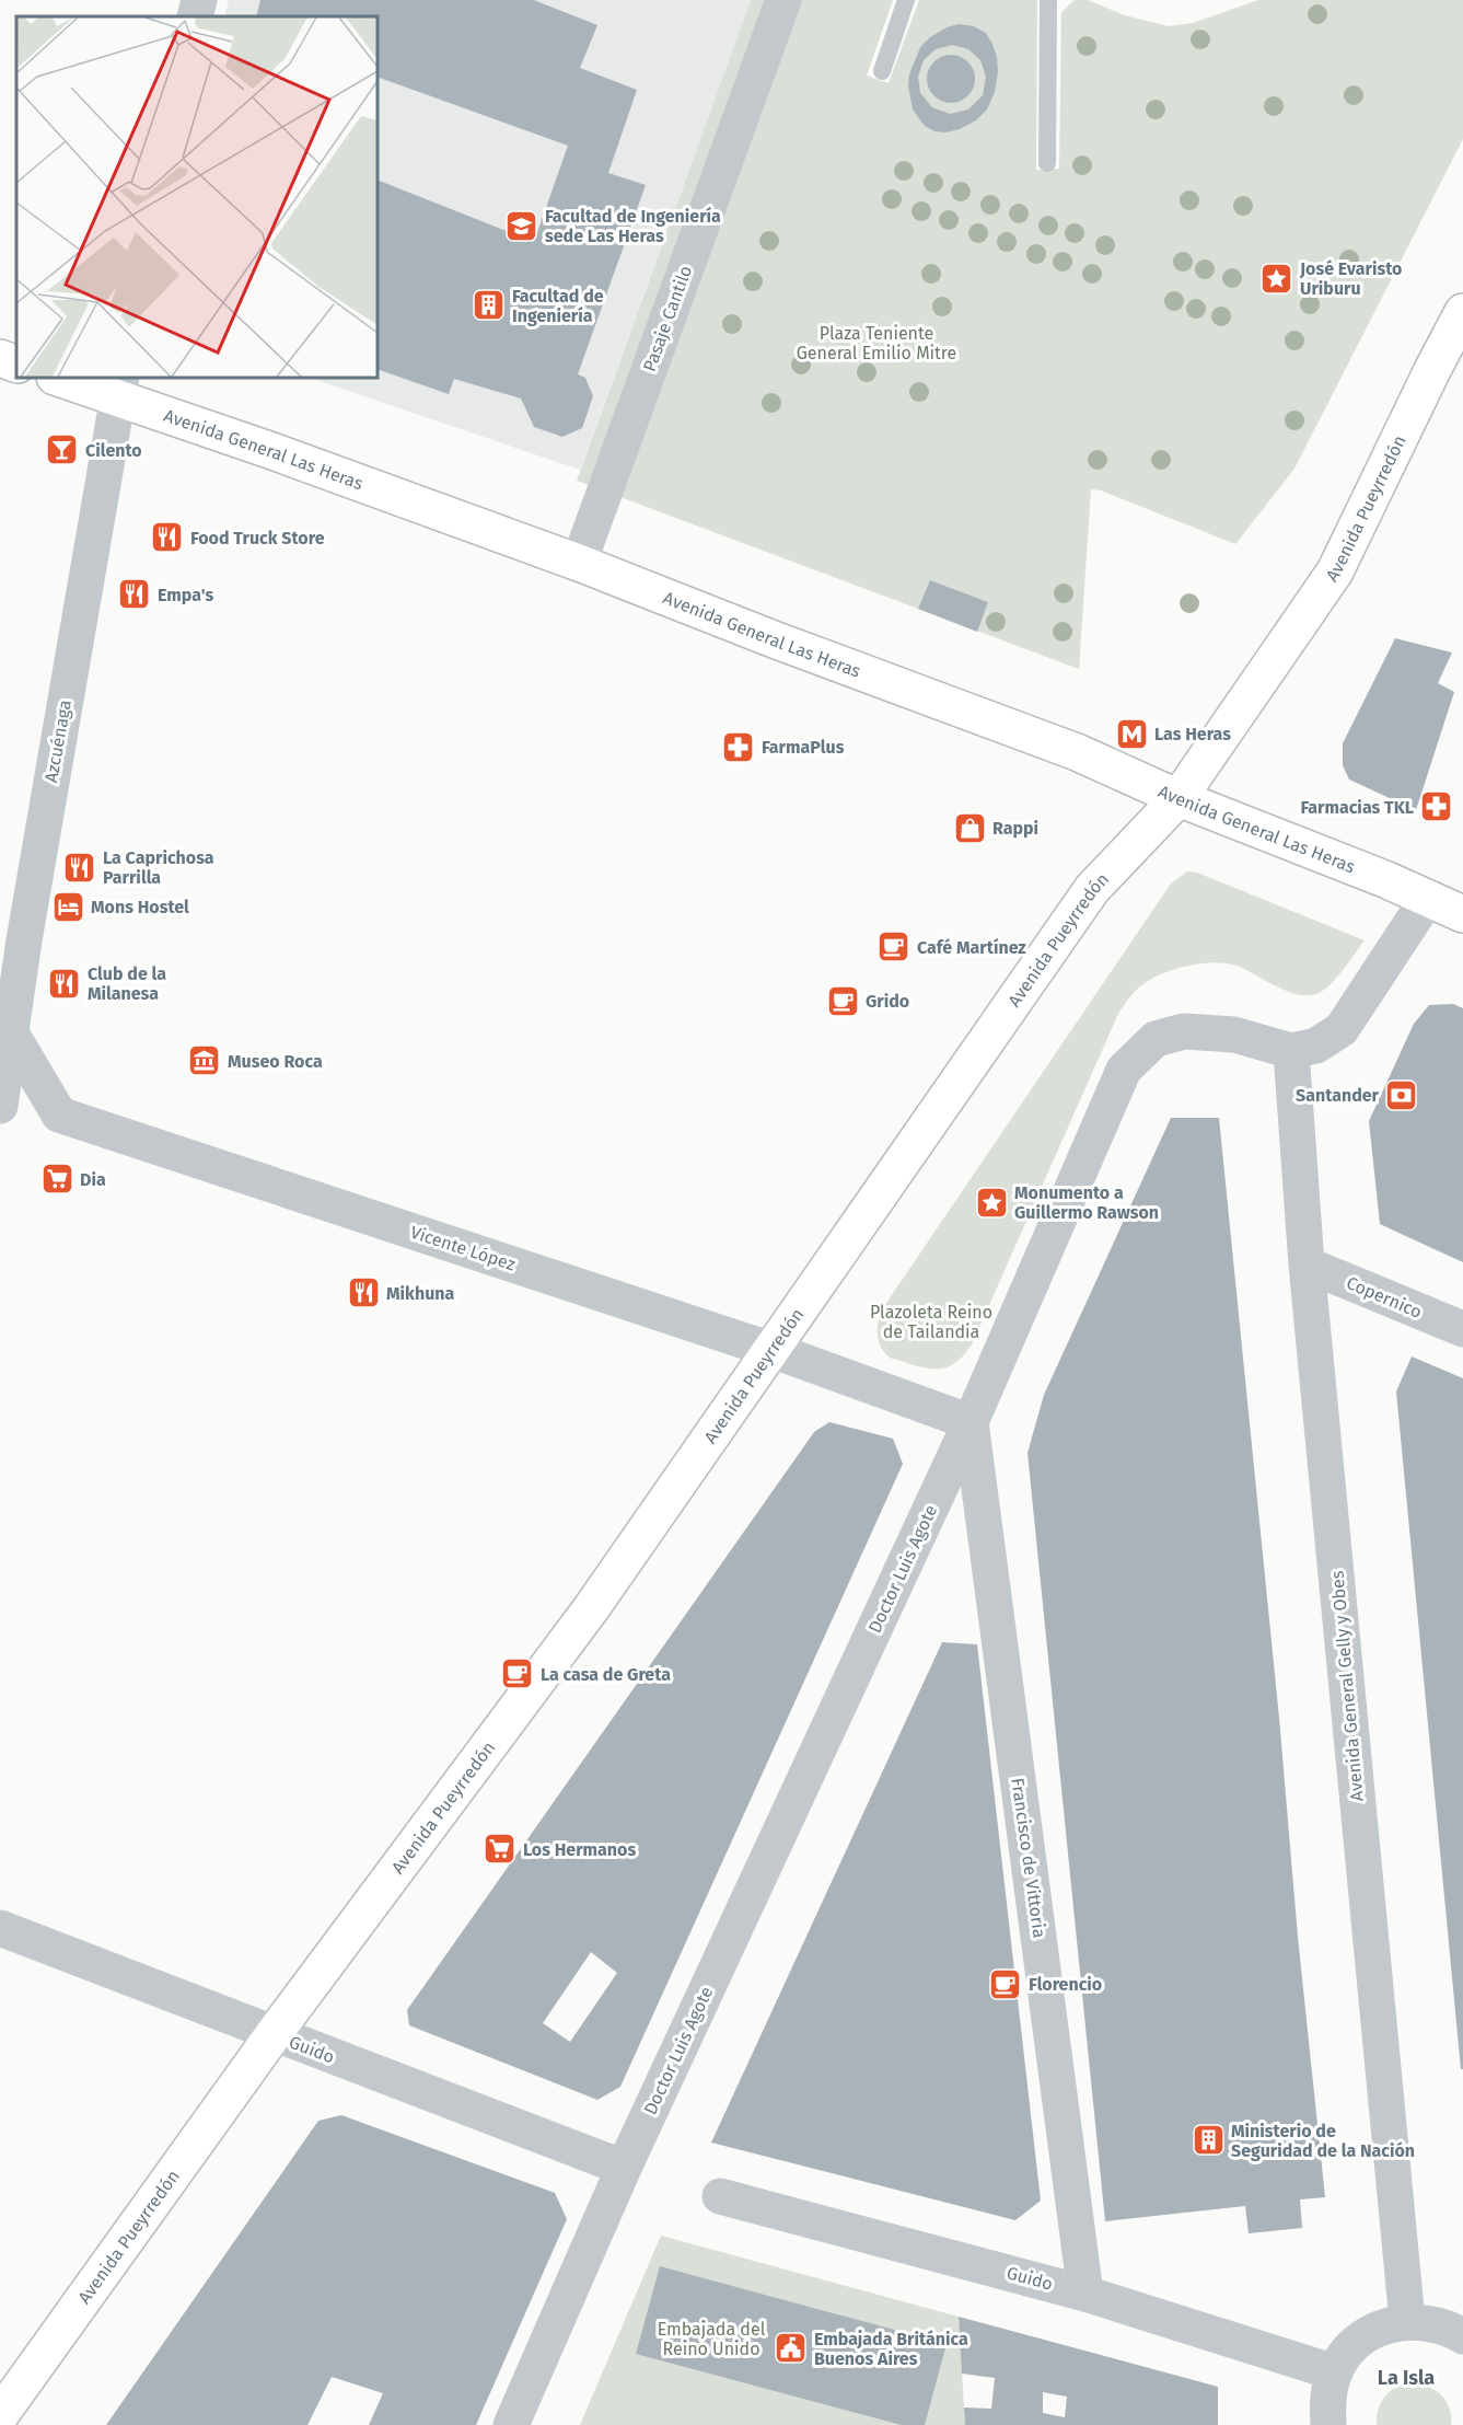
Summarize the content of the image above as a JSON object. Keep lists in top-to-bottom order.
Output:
{
  "streets": {
    "main road": ["Avenida General Las Heras", "Avenida Pueyrredón"],
    "street": [
      "Pasaje Cantilo",
      "Azcuénaga",
      "Vicente López",
      "Copernico",
      "Doctor Luis Agote",
      "Avenida General Gelly y Obes",
      "Francisco de Vittoria",
      "Guido"
    ]
  },
  "crossings": [
    ["Pasaje Cantilo", "Avenida General Las Heras"],
    ["Avenida General Las Heras", "Avenida Pueyrredón"],
    ["Avenida General Las Heras", "Azcuénaga"],
    ["Avenida Pueyrredón", "Vicente López"],
    ["Avenida Pueyrredón", "Guido"],
    ["Azcuénaga", "Vicente López"],
    ["Vicente López", "Doctor Luis Agote"],
    ["Vicente López", "Francisco de Vittoria"],
    ["Copernico", "Avenida General Gelly y Obes"],
    ["Doctor Luis Agote", "Avenida General Gelly y Obes"],
    ["Doctor Luis Agote", "Francisco de Vittoria"],
    ["Doctor Luis Agote", "Guido"],
    ["Francisco de Vittoria", "Guido"]
  ],
  "districts": ["La Isla"],
  "parks": ["Plaza Teniente General Emilio Mitre", "Plazoleta Reino de Tailandia", "Embajada del Reino Unido"],
  "places": {
    "school or university": ["Facultad de Ingeniería sede Las Heras"],
    "place": ["José Evaristo Uriburu", "Monumento a Guillermo Rawson"],
    "building": ["Facultad de Ingeniería", "Ministerio de Seguridad de la Nación"],
    "bar": ["Cilento"],
    "restaurant": [
      "Food Truck Store",
      "Empa's",
      "La Caprichosa Parrilla",
      "Club de la Milanesa",
      "Mikhuna"
    ],
    "metro station": ["Las Heras"],
    "pharmacy": ["FarmaPlus", "Farmacias TKL"],
    "shop": ["Rappi"],
    "hotel": ["Mons Hostel"],
    "cafe": [
      "Café Martínez",
      "Grido",
      "La casa de Greta",
      "Florencio"
    ],
    "museum": ["Museo Roca"],
    "bank": ["Santander"],
    "supermarket": ["Dia", "Los Hermanos"],
    "public building": ["Embajada Británica Buenos Aires"]
  }
}
